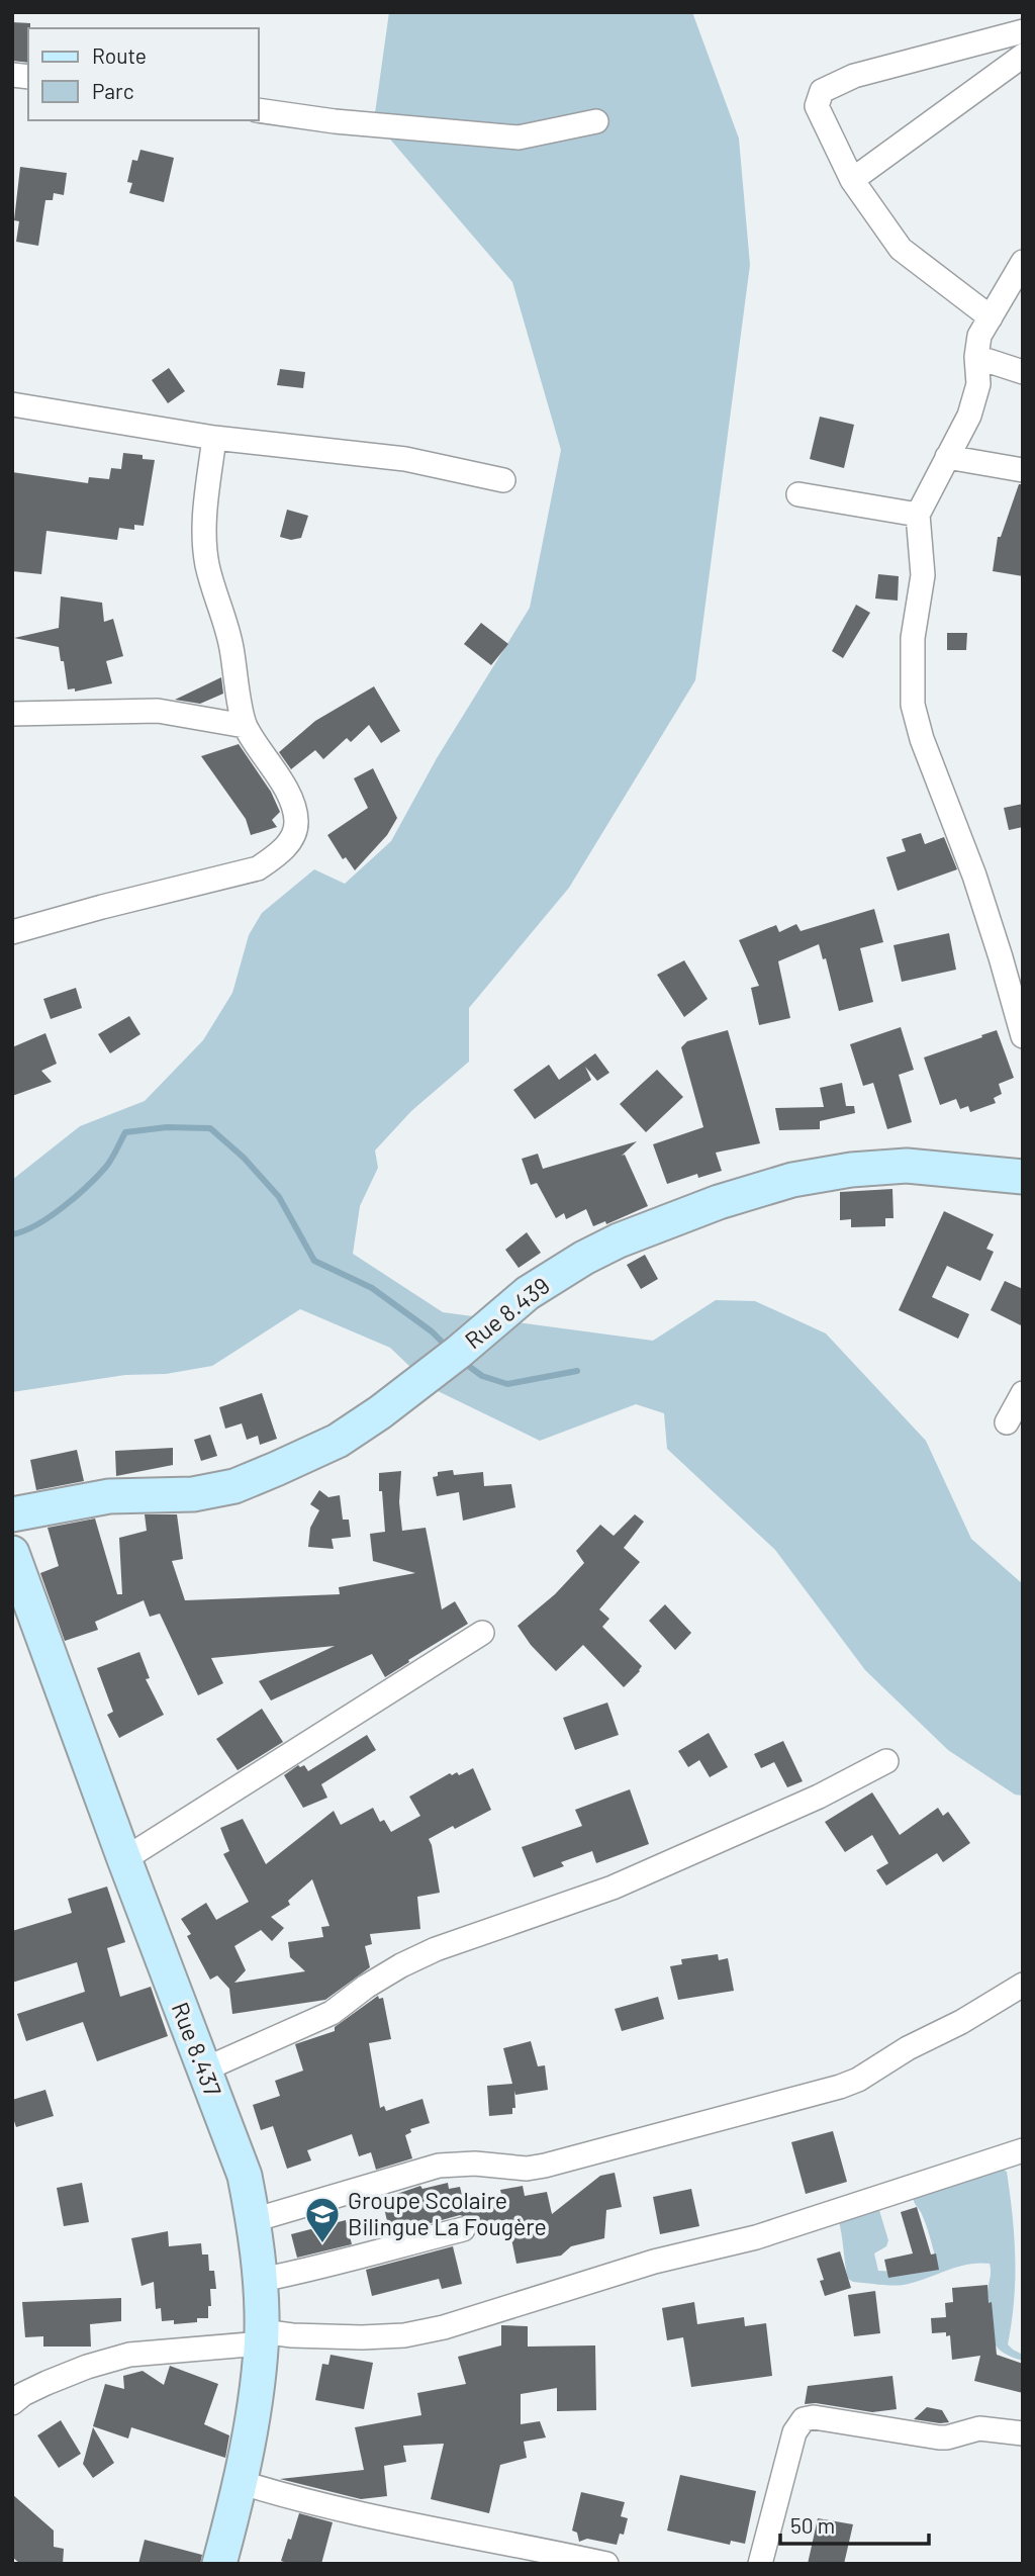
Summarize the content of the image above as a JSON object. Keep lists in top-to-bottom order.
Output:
{
  "streets": {
    "street": ["Rue 8.439", "Rue 8.437"]
  },
  "places": {
    "school or university": ["Groupe Scolaire Bilingue La Fougère"]
  },
  "legend": ["Route", "Parc"],
  "scale_bar": "50 m"
}
